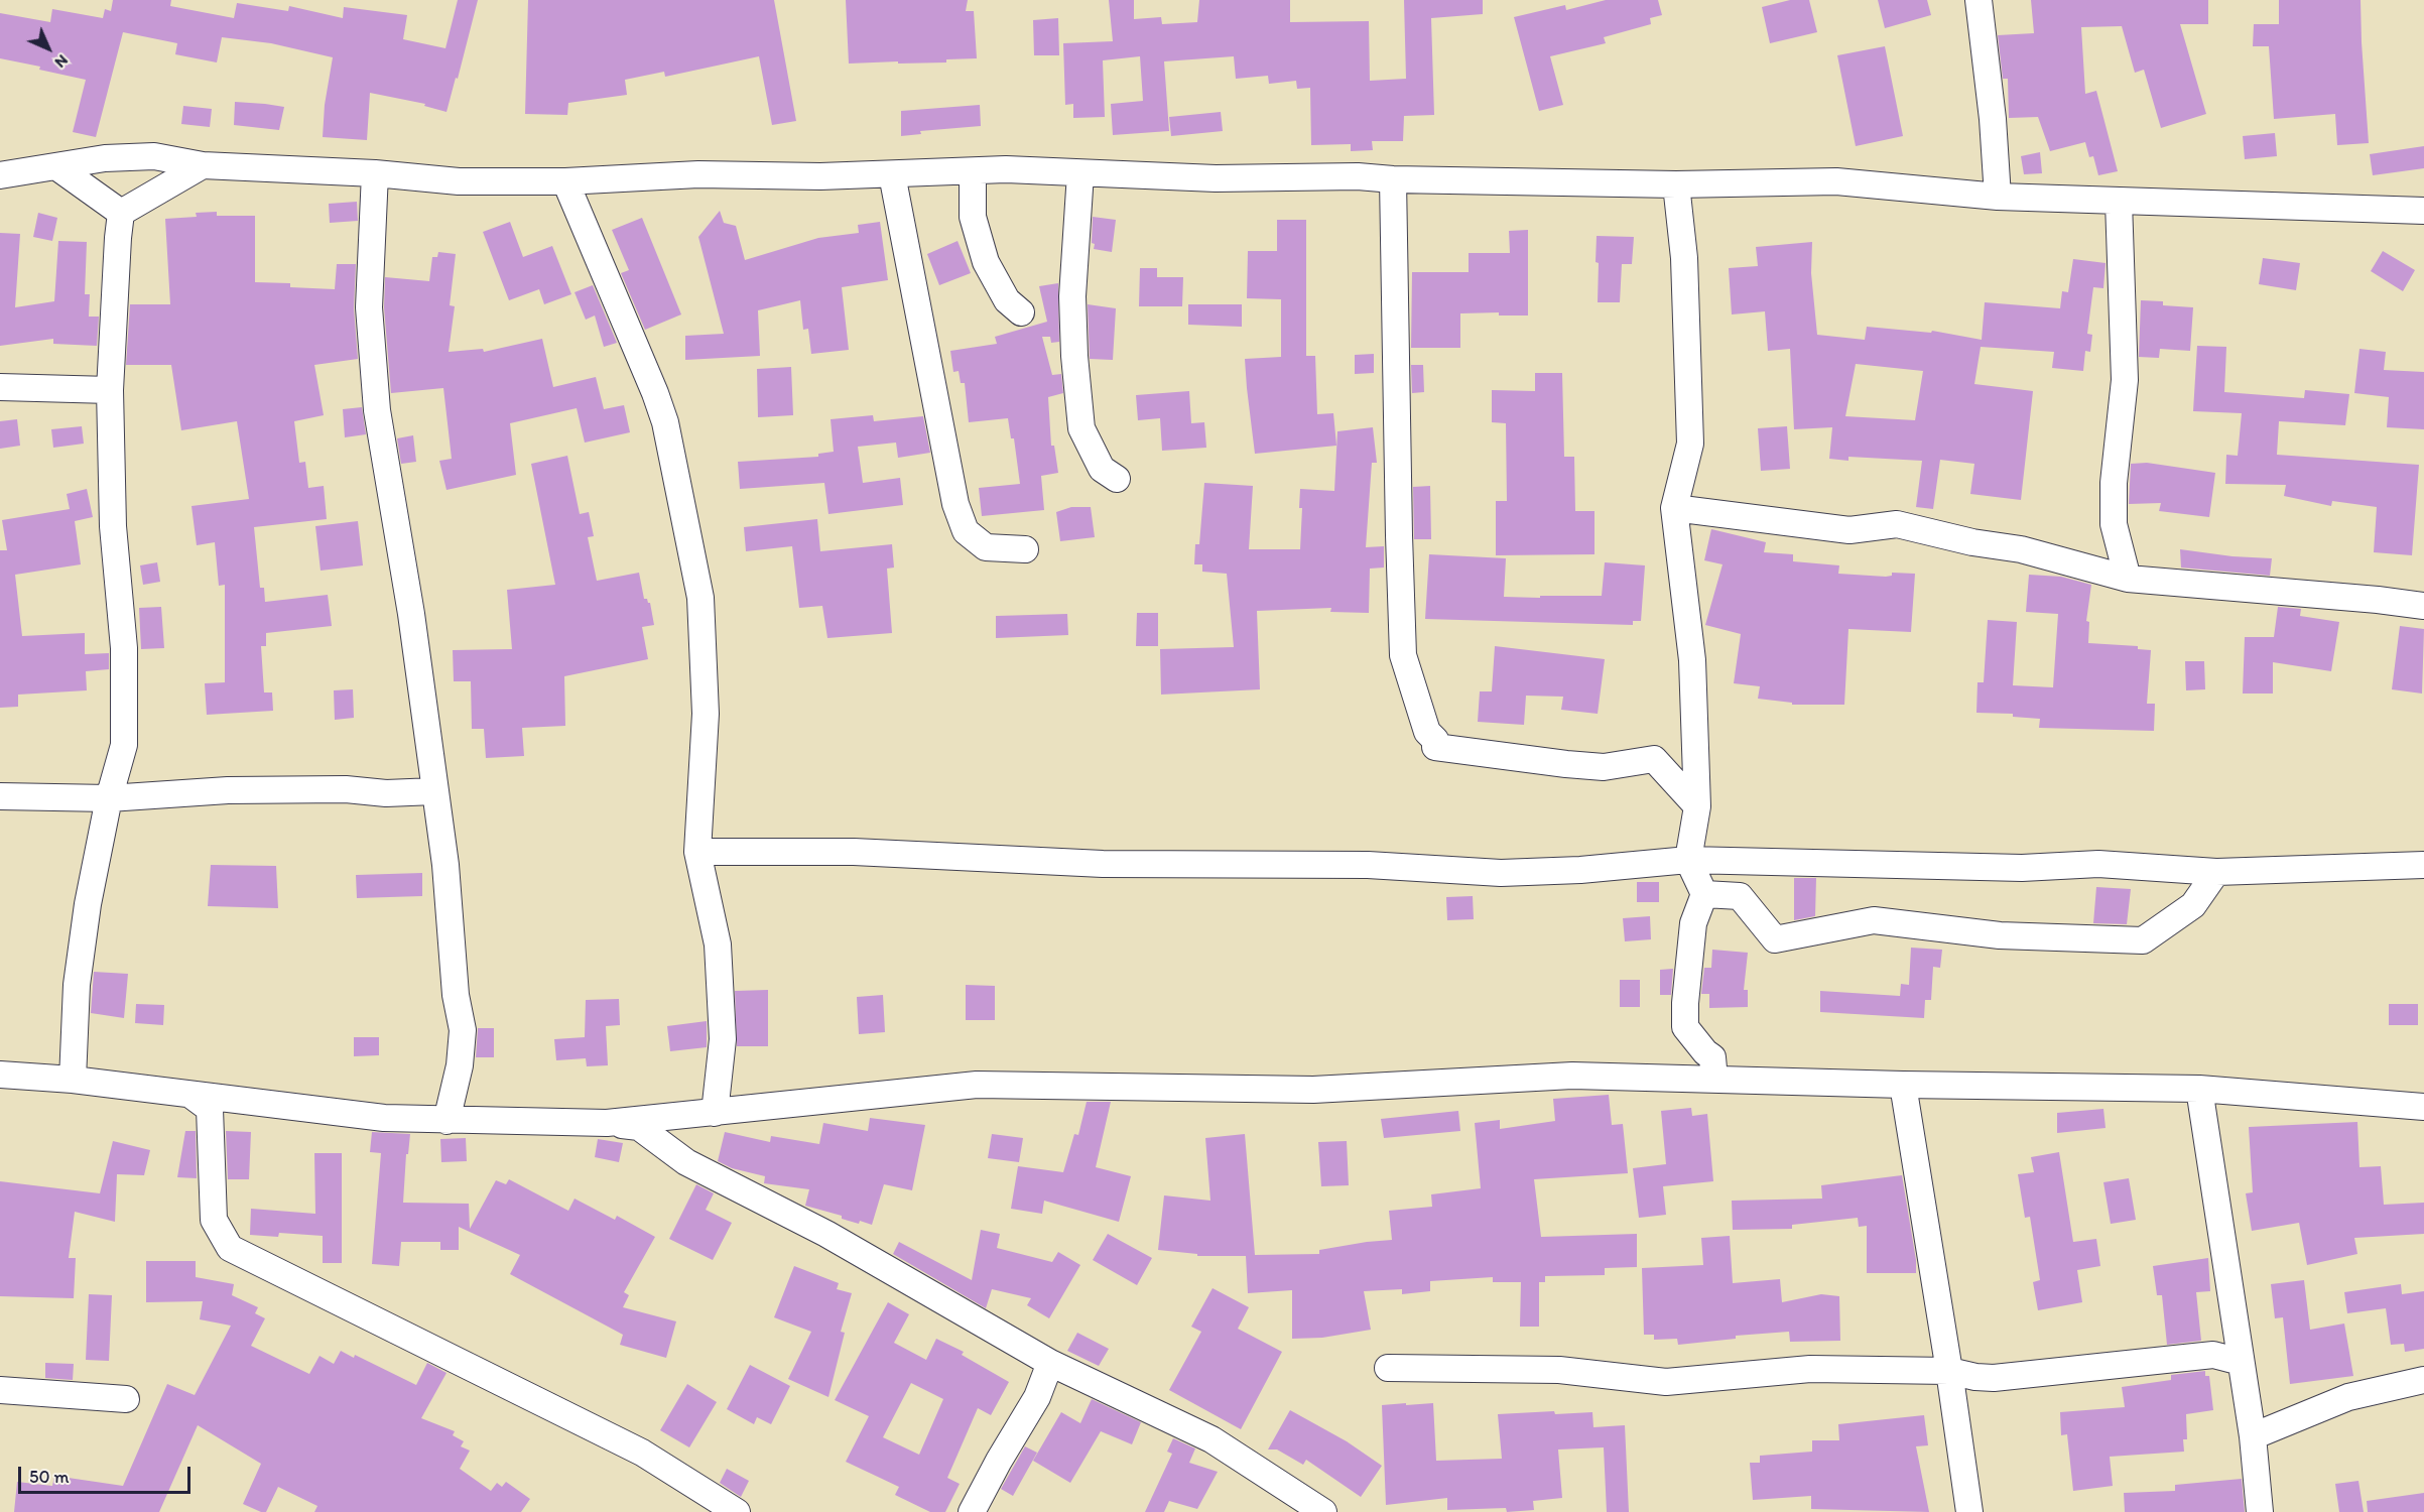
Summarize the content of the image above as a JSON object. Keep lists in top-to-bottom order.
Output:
{
  "scale_bar": "50 m",
  "north": "bottom right"
}
